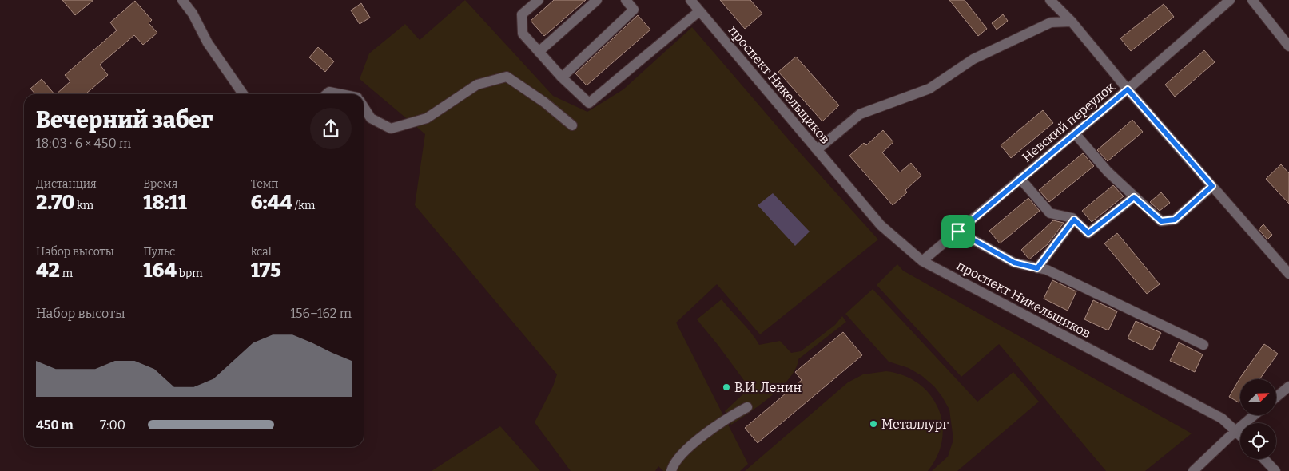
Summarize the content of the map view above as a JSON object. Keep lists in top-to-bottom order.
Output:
{
  "streets": {
    "street": ["проспект Никельщиков", "Невский переулок"]
  },
  "crossings": [
    ["проспект Никельщиков", "Невский переулок"]
  ],
  "places": ["В.И. Ленин", "Металлург"],
  "north": "top right",
  "page": {
    "heading": ["Вечерний забег", "18:03 · 6 × 450 m"],
    "stats": [
      ["Дистанция", "2.70 km"],
      ["Время", "18:11"],
      ["Темп", "6:44 /km"],
      ["Набор высоты", "42 m"],
      ["Пульс", "164 bpm"],
      ["kcal", "175"]
    ],
    "chart": ["Набор высоты", "156–162 m"],
    "list": [
      {
        "name": "450 m",
        "note": "7:00"
      }
    ]
  }
}
